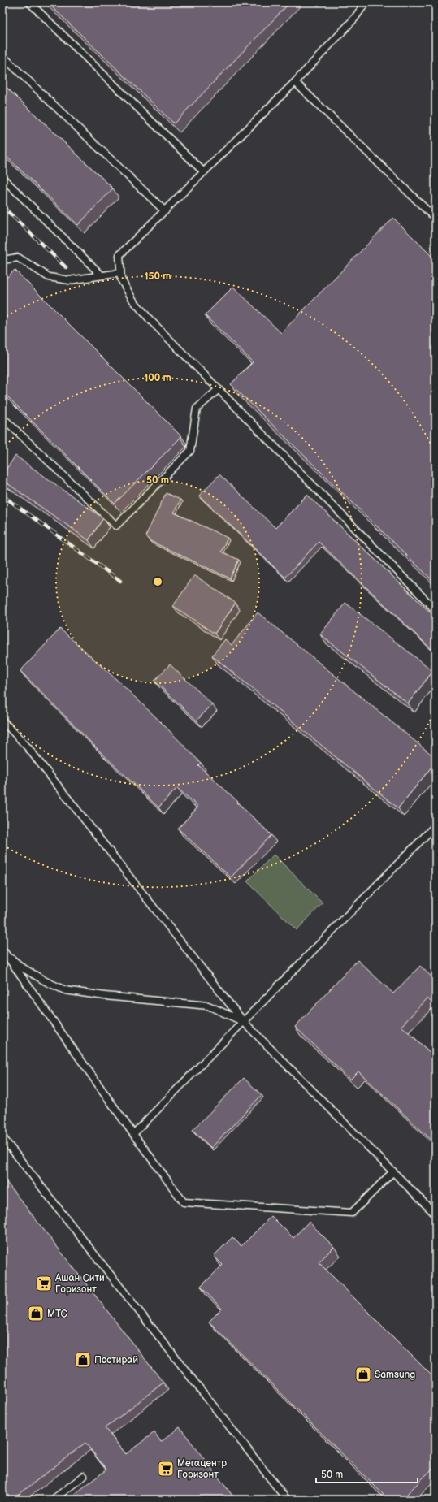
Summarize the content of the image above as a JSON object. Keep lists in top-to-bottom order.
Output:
{
  "places": {
    "supermarket": ["Ашан Сити Горизонт", "Мегацентр Горизонт"],
    "shop": ["МТС", "Постирай", "Samsung"]
  },
  "scale_bar": "50 m",
  "rings": ["150 m", "100 m", "50 m"]
}
